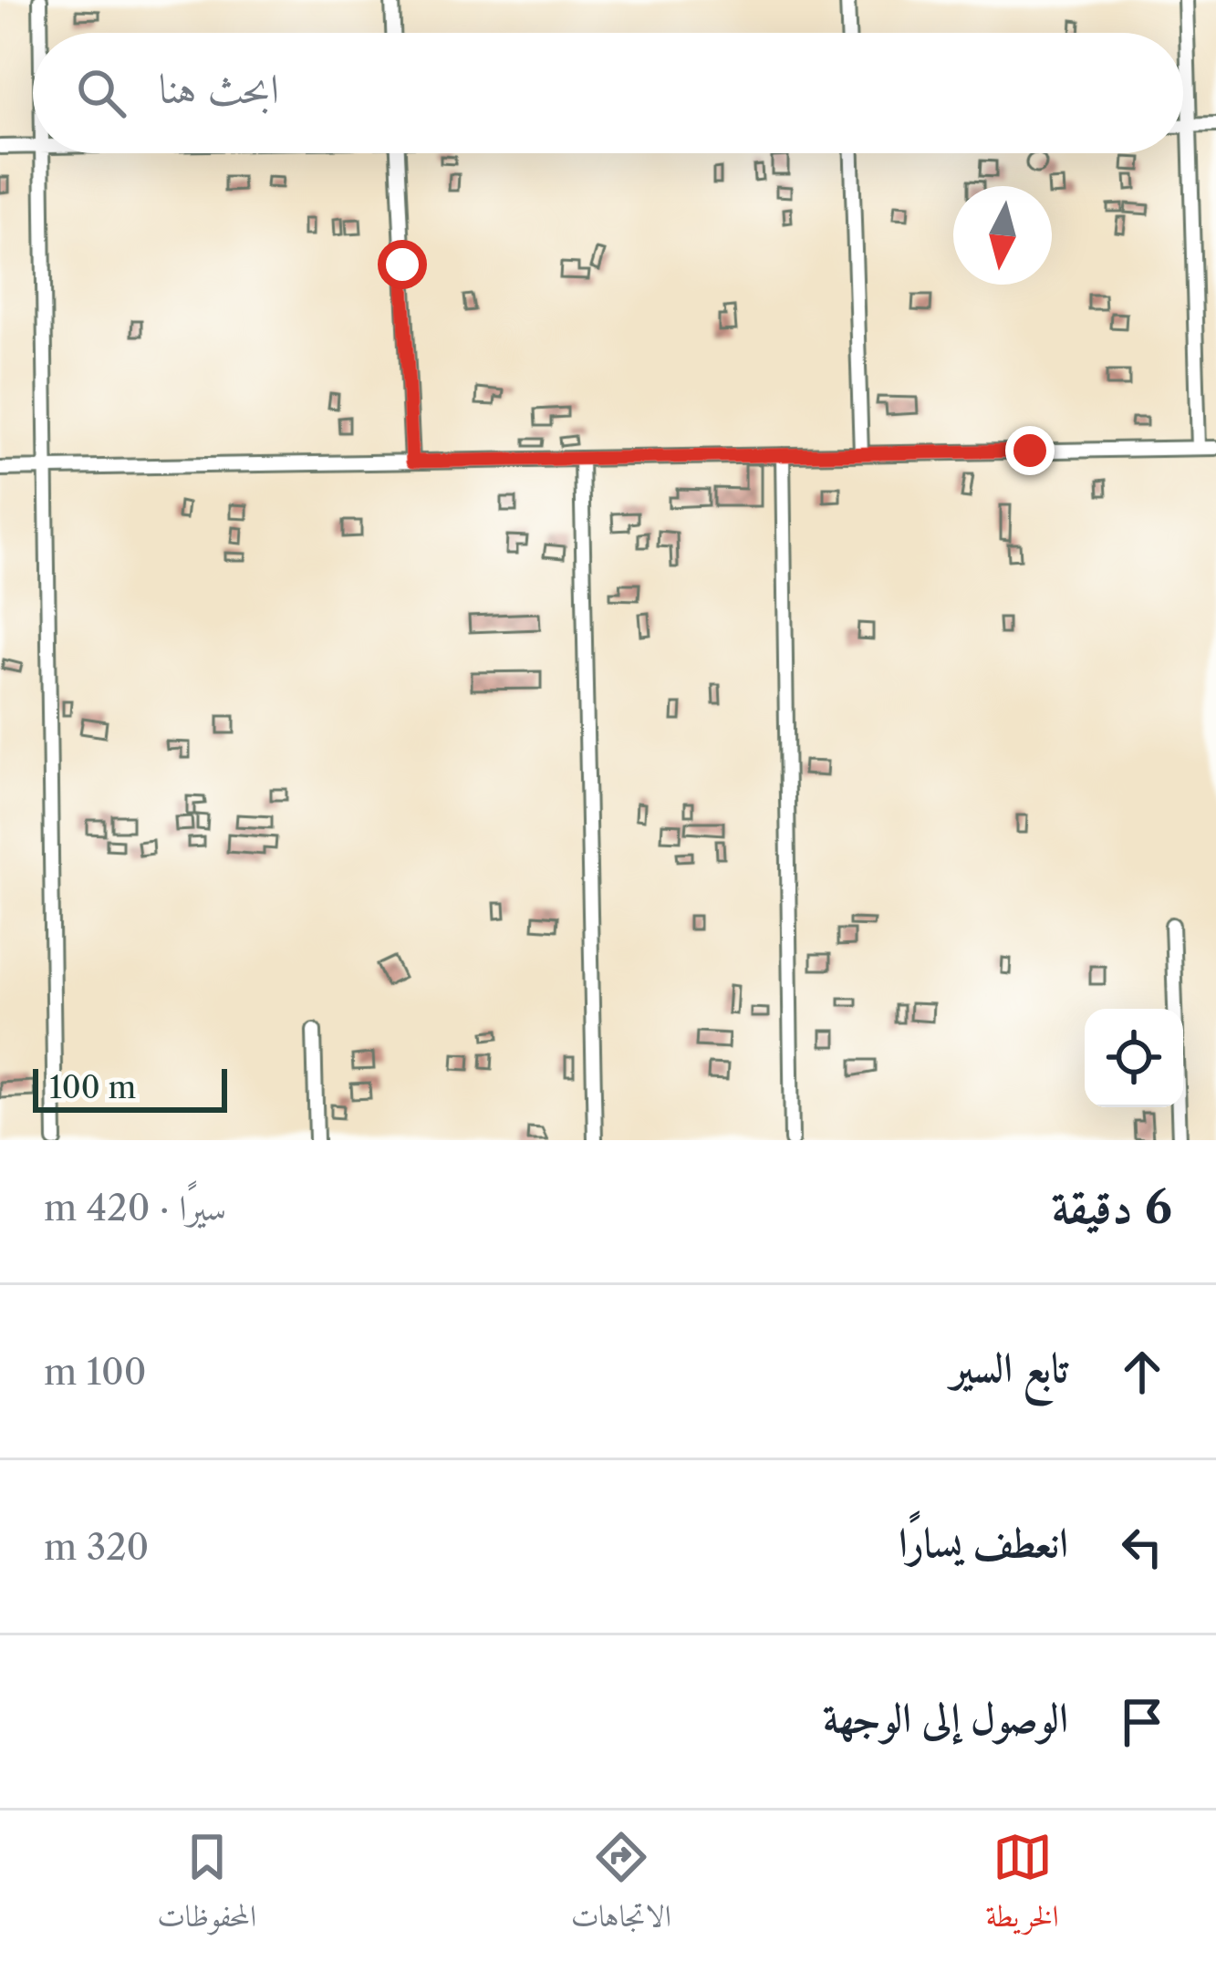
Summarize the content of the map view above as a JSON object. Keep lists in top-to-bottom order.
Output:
{
  "scale_bar": "100 m",
  "north": "bottom",
  "page": {
    "search": "ابحث هنا",
    "scale": "100 m",
    "heading": ["6 دقيقة", "سيرًا · 420 m"],
    "list": [
      ["تابع السير", "100 m"],
      ["انعطف يسارًا", "320 m"],
      "الوصول إلى الوجهة"
    ],
    "nav": ["الخريطة", "الاتجاهات", "المحفوظات"]
  }
}
